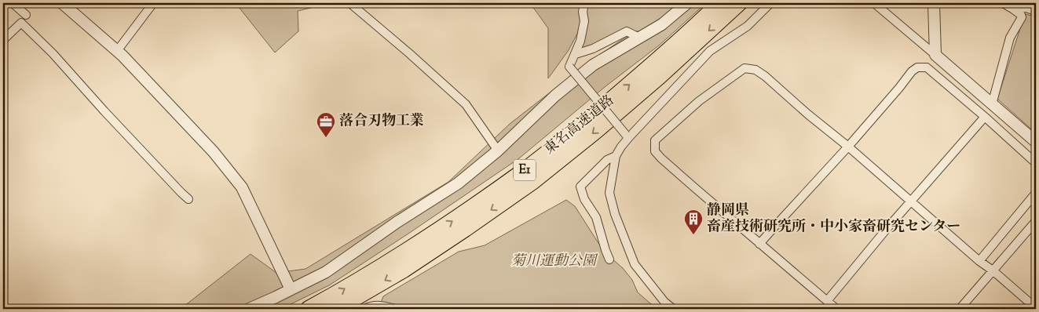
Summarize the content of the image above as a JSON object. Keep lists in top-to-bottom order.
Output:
{
  "streets": {
    "highway": ["東名高速道路", "E1"]
  },
  "parks": ["菊川運動公園"],
  "places": {
    "office": ["落合刃物工業"],
    "building": ["静岡県 畜産技術研究所・中小家畜研究センター"]
  }
}
